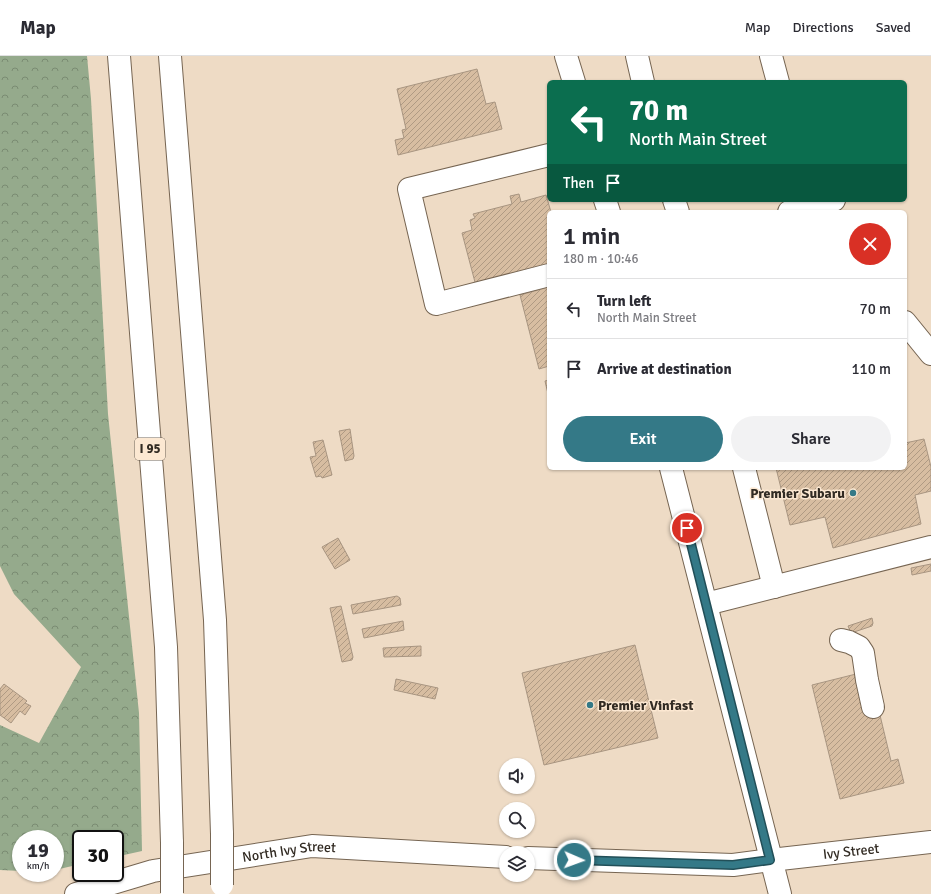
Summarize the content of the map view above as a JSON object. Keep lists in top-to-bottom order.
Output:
{
  "streets": {
    "main road": ["I 95", "Ivy Street", "North Ivy Street"]
  },
  "places": ["Premier Subaru", "Premier Vinfast"],
  "page": {
    "header": "Map",
    "nav": ["Map", "Directions", "Saved"],
    "turn": ["70 m", "North Main Street"],
    "then": "Then",
    "heading": ["1 min", "180 m · 10:46"],
    "list": [
      {
        "name": "Turn left",
        "note": "North Main Street",
        "value": "70 m"
      },
      {
        "name": "Arrive at destination",
        "value": "110 m"
      }
    ],
    "buttons": ["Exit", "Share"],
    "speed": "19 km/h",
    "limit": "30"
  }
}
